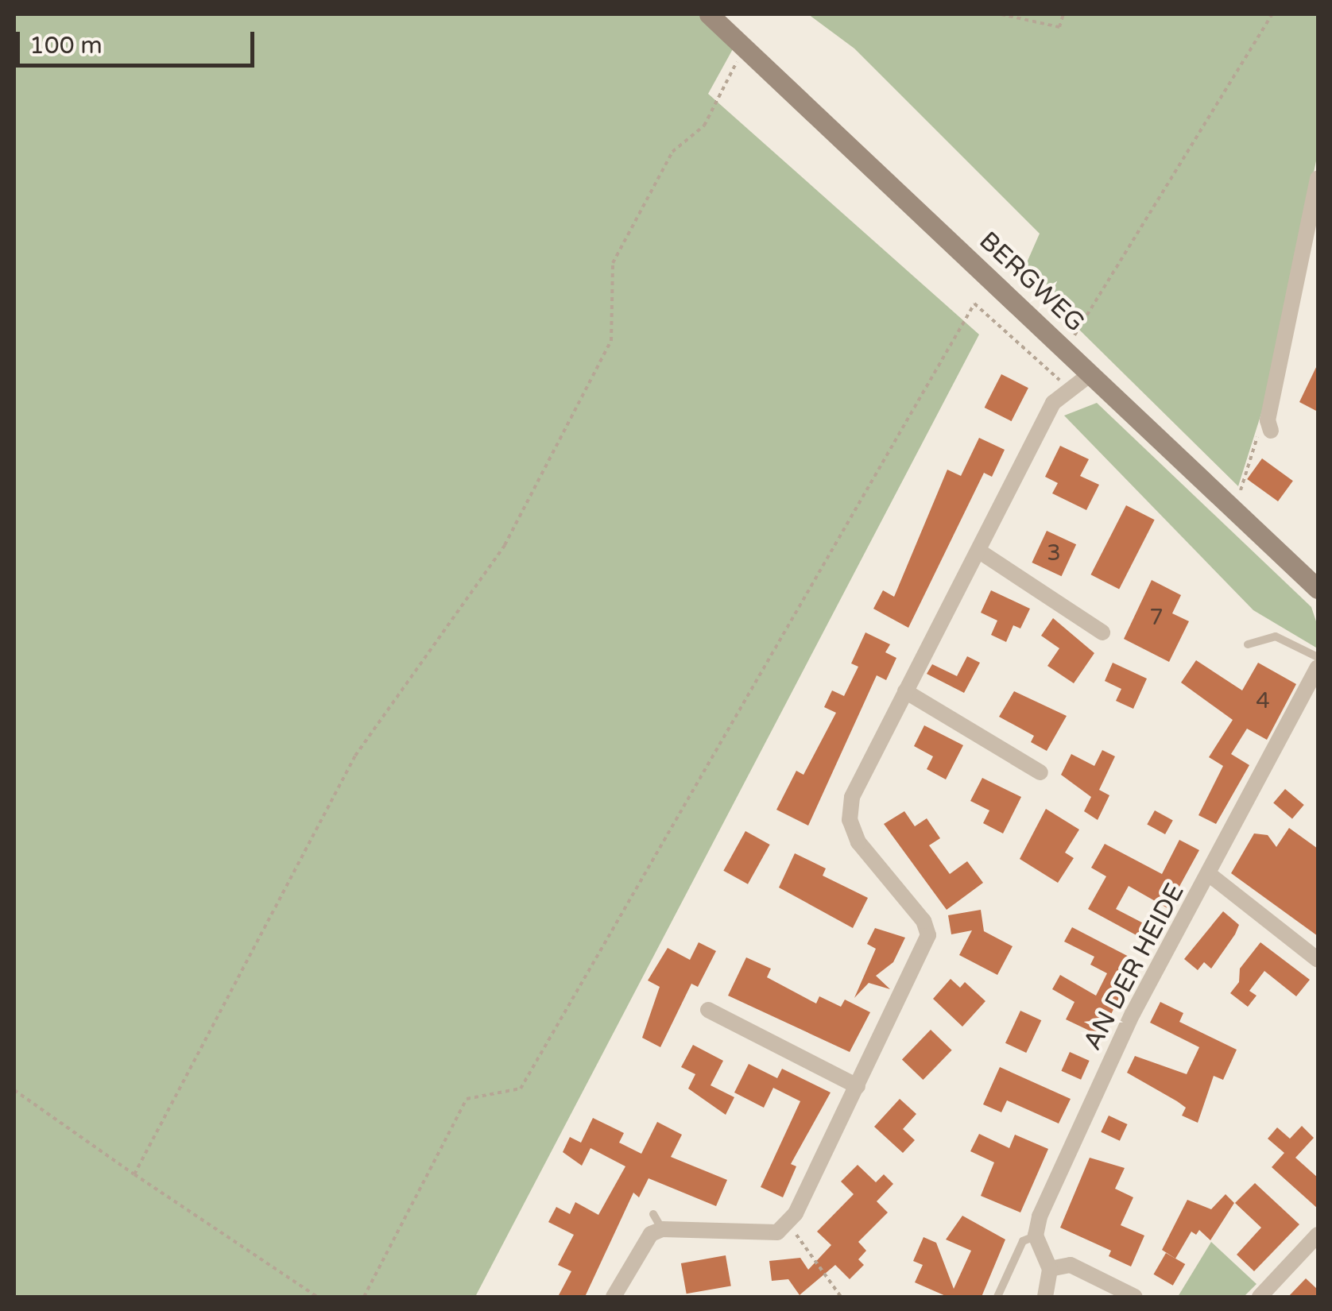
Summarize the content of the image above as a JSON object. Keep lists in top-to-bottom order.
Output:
{
  "streets": {
    "main road": ["BERGWEG"],
    "street": ["AN DER HEIDE"]
  },
  "house_numbers": ["3", "7", "4"],
  "scale_bar": "100 m"
}
